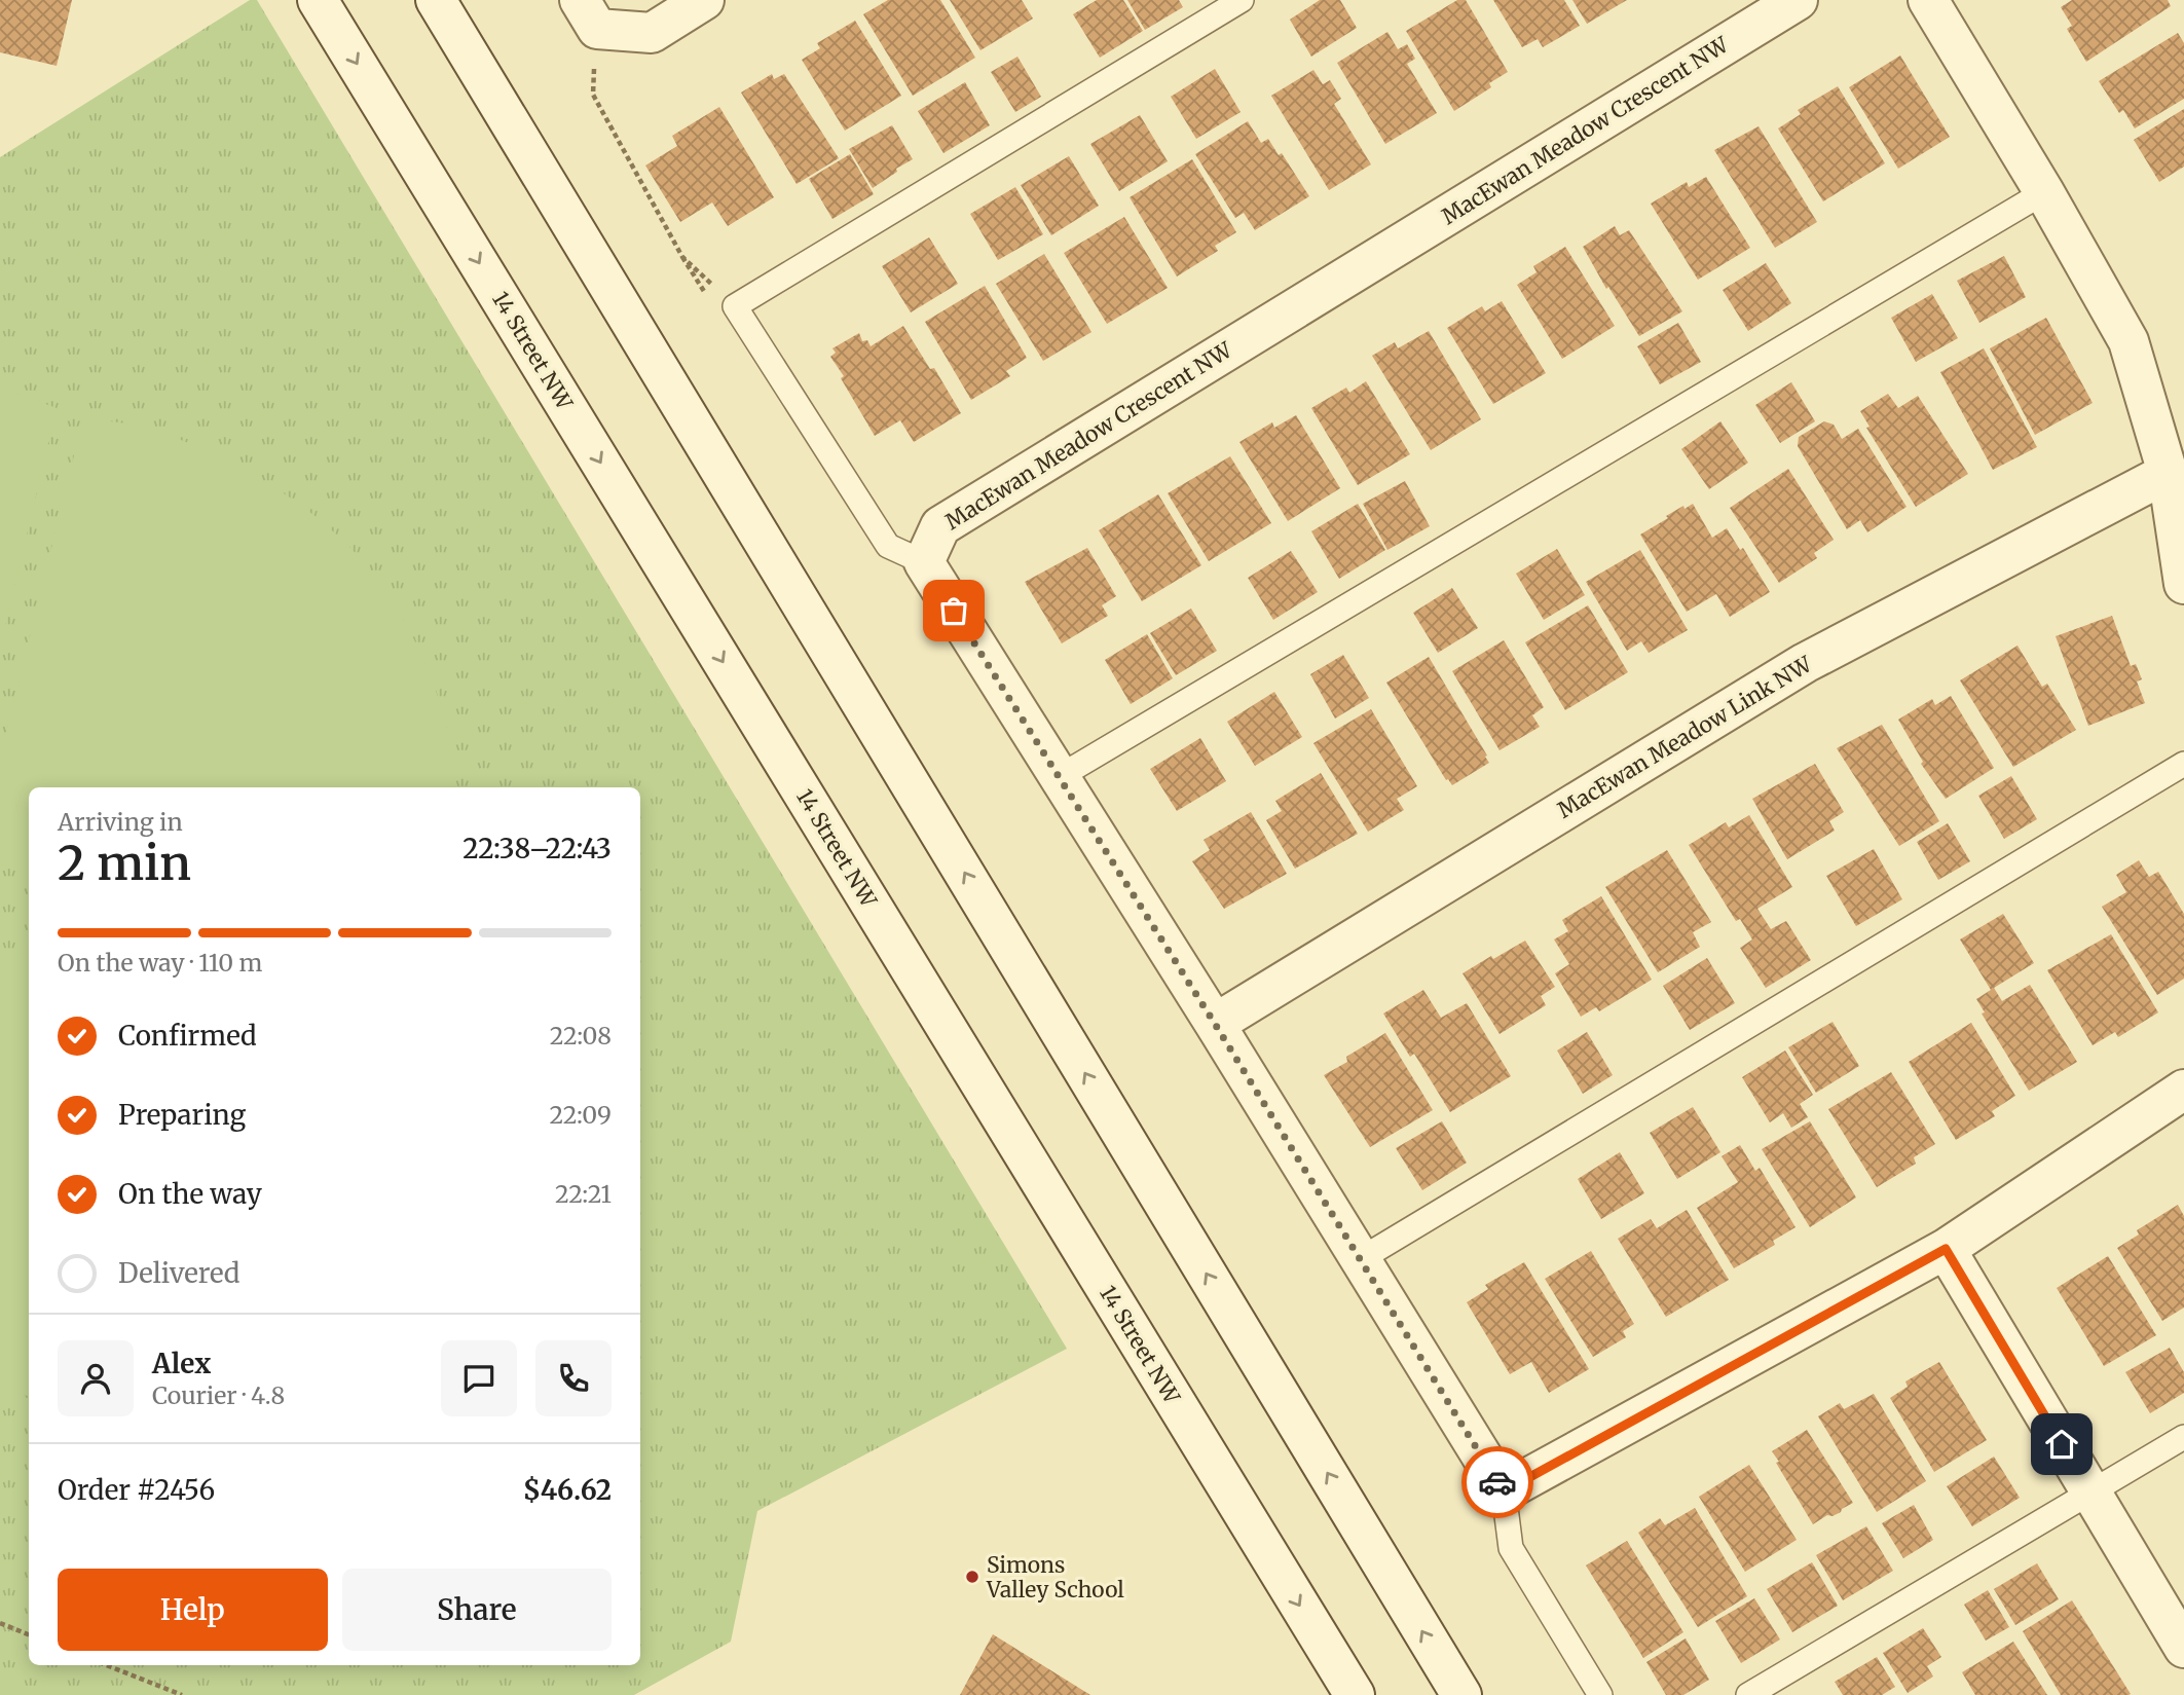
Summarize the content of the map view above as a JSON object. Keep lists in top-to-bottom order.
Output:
{
  "streets": {
    "street": ["MacEwan Meadow Crescent NW", "14 Street NW", "MacEwan Meadow Link NW"]
  },
  "places": ["Simons Valley School"],
  "page": {
    "heading": ["2 min", "Arriving in", "22:38–22:43"],
    "panel": [
      "Alex",
      "Courier · 4.8",
      "Order #2456",
      "$46.62"
    ],
    "bar": "On the way · 110 m",
    "list": [
      ["Confirmed", "22:08"],
      ["Preparing", "22:09"],
      ["On the way", "22:21"],
      "Delivered"
    ],
    "buttons": ["Help", "Share"]
  }
}
